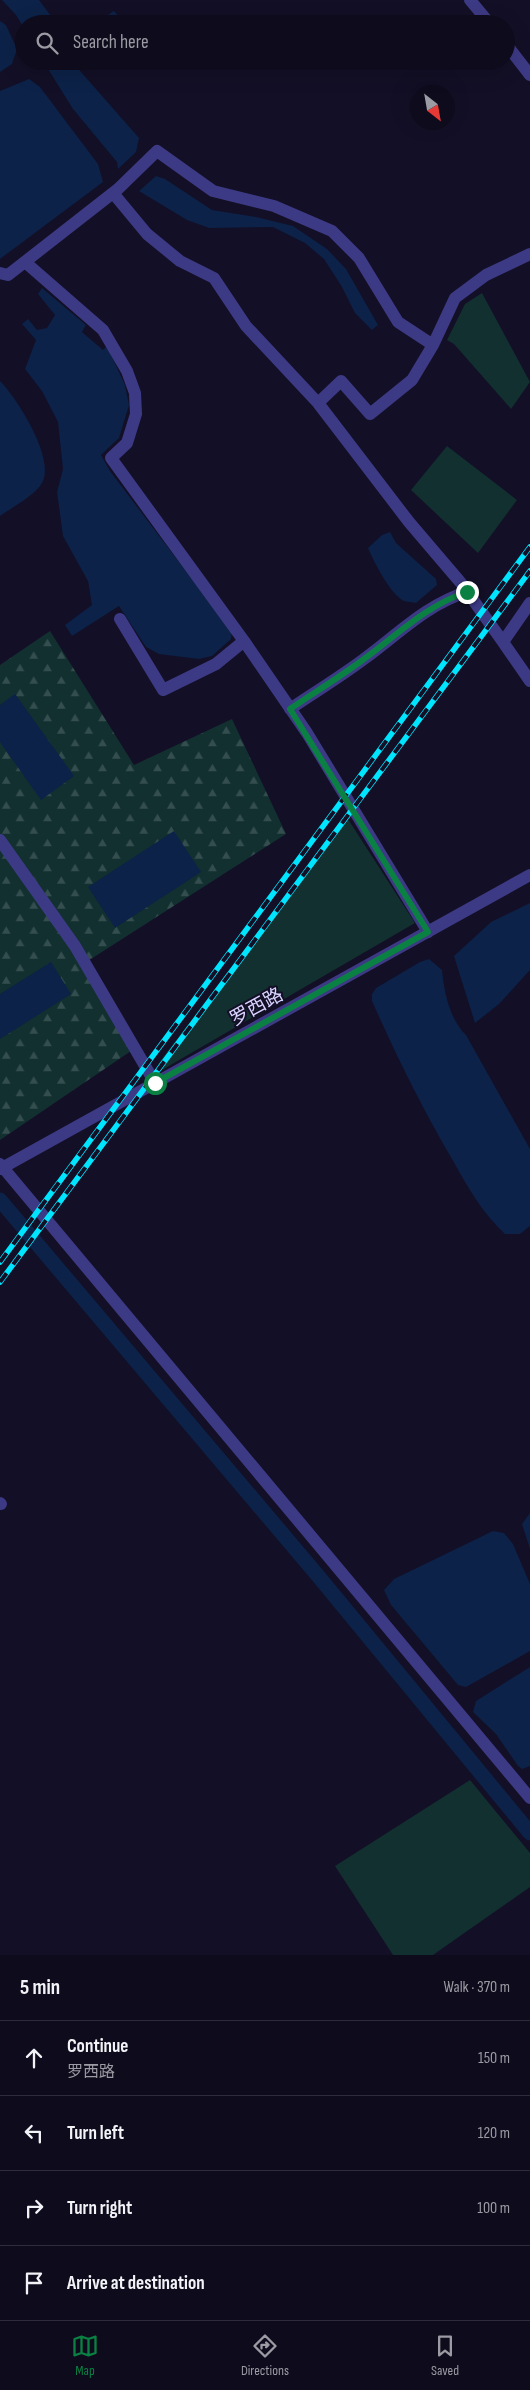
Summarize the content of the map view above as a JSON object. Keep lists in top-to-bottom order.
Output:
{
  "streets": {
    "street": ["罗西路"]
  },
  "north": "bottom right",
  "page": {
    "search": "Search here",
    "heading": ["5 min", "Walk · 370 m"],
    "list": [
      ["Continue", "罗西路", "150 m"],
      ["Turn left", "120 m"],
      ["Turn right", "100 m"],
      "Arrive at destination"
    ],
    "nav": ["Map", "Directions", "Saved"]
  }
}
